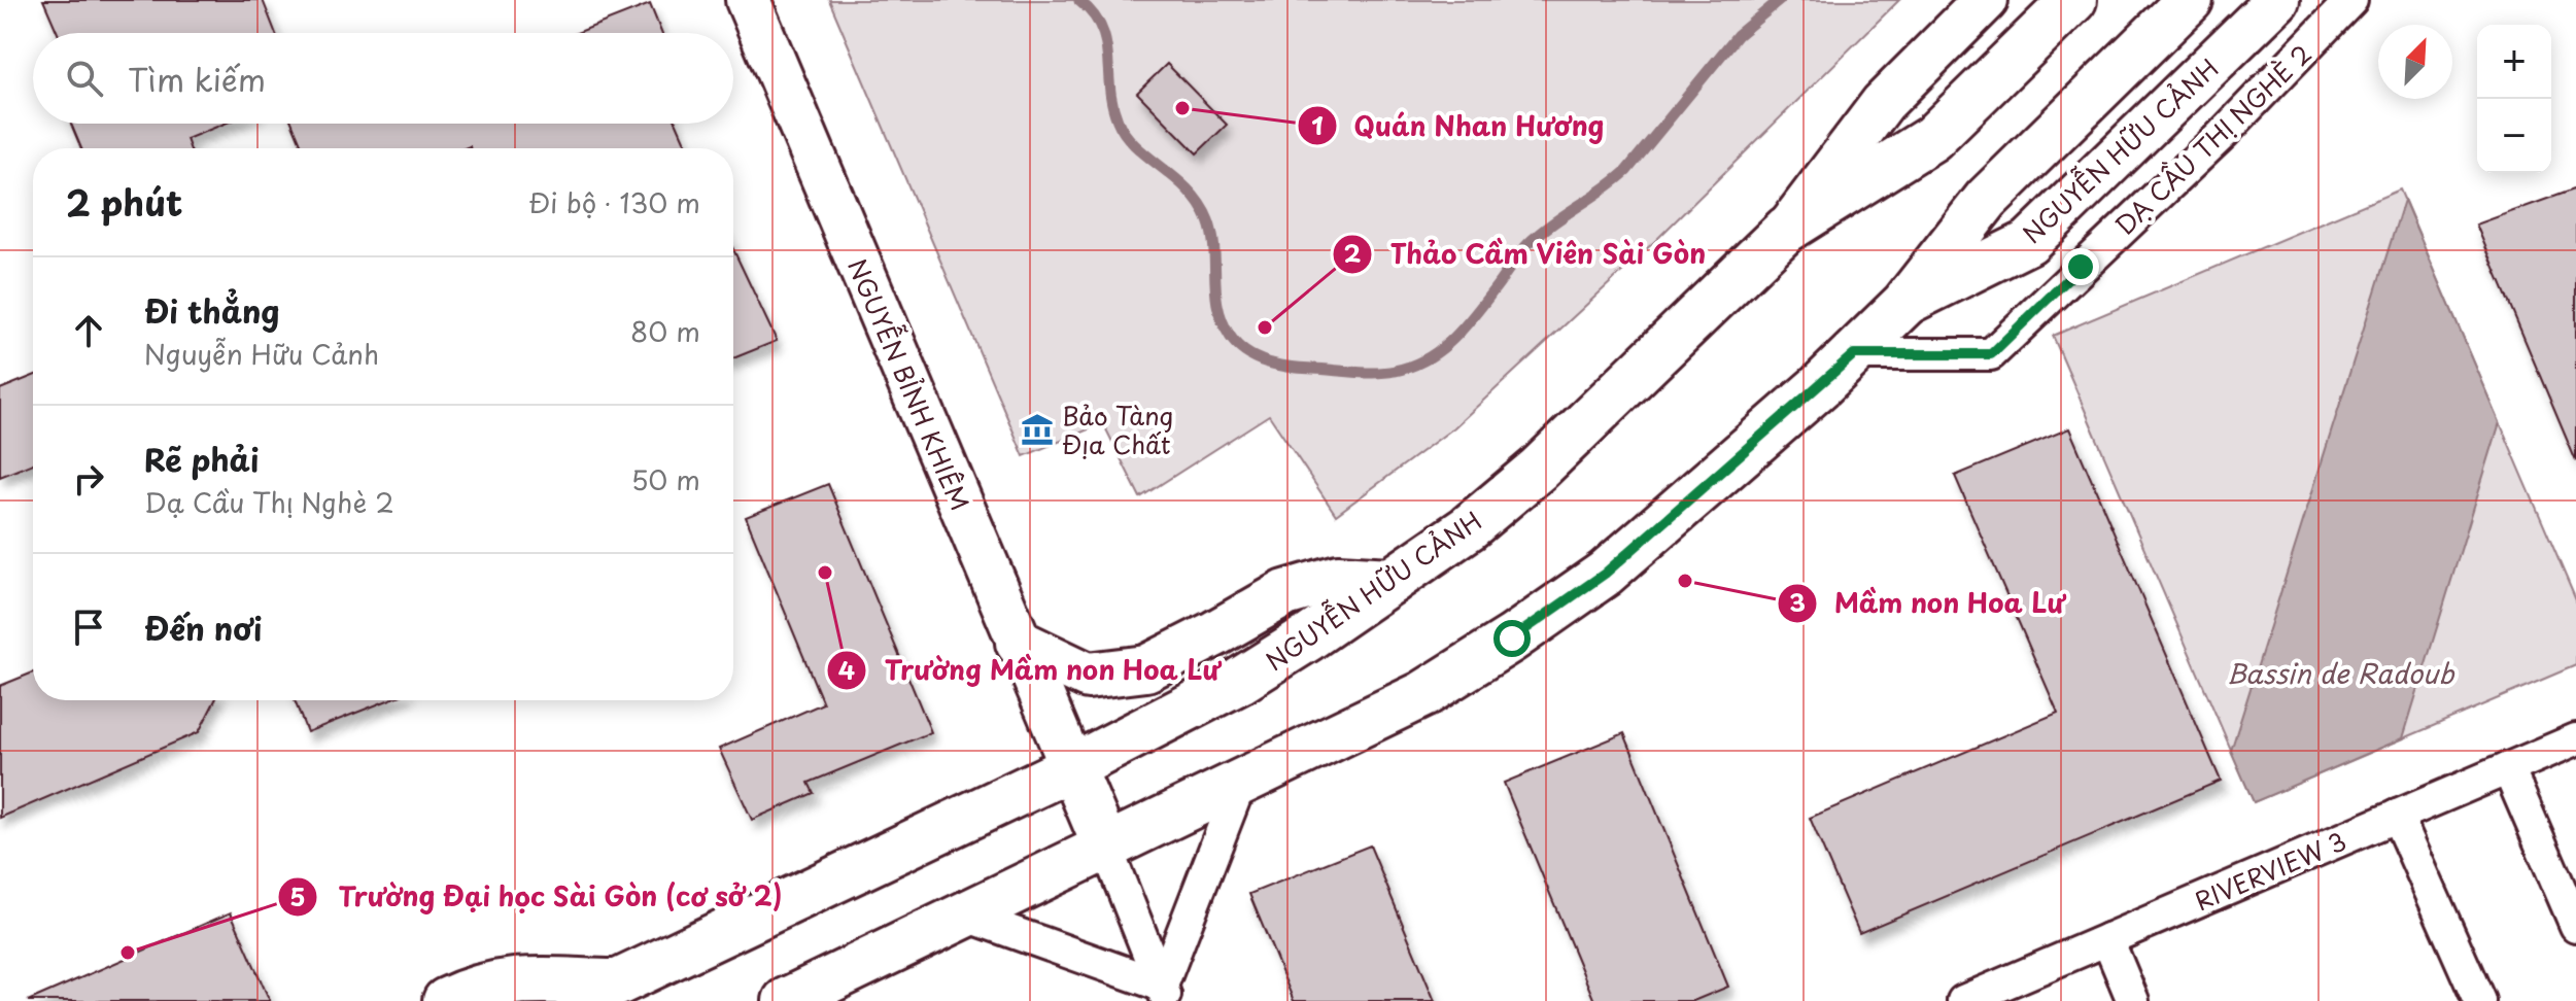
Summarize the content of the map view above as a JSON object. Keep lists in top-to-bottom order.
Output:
{
  "streets": {
    "main road": ["NGUYỄN HỮU CẢNH", "NGUYỄN BỈNH KHIÊM"],
    "street": ["DẠ CẦU THỊ NGHÈ 2", "RIVERVIEW 3"]
  },
  "crossings": [
    ["DẠ CẦU THỊ NGHÈ 2", "NGUYỄN HỮU CẢNH"],
    ["NGUYỄN HỮU CẢNH", "NGUYỄN BỈNH KHIÊM"]
  ],
  "water": ["Bassin de Radoub"],
  "places": {
    "other": [
      "Quán Nhan Hương",
      "Thảo Cầm Viên Sài Gòn",
      "Trường Mầm non Hoa Lư",
      "Mầm non Hoa Lư",
      "Trường Đại học Sài Gòn (cơ sở 2)"
    ],
    "museum": ["Bảo Tàng Địa Chất"]
  },
  "north": "top right",
  "page": {
    "map_buttons": ["+", "−"],
    "search": "Tìm kiếm",
    "heading": ["2 phút", "Đi bộ · 130 m"],
    "list": [
      ["Đi thẳng", "Nguyễn Hữu Cảnh", "80 m"],
      ["Rẽ phải", "Dạ Cầu Thị Nghè 2", "50 m"],
      "Đến nơi"
    ]
  }
}
